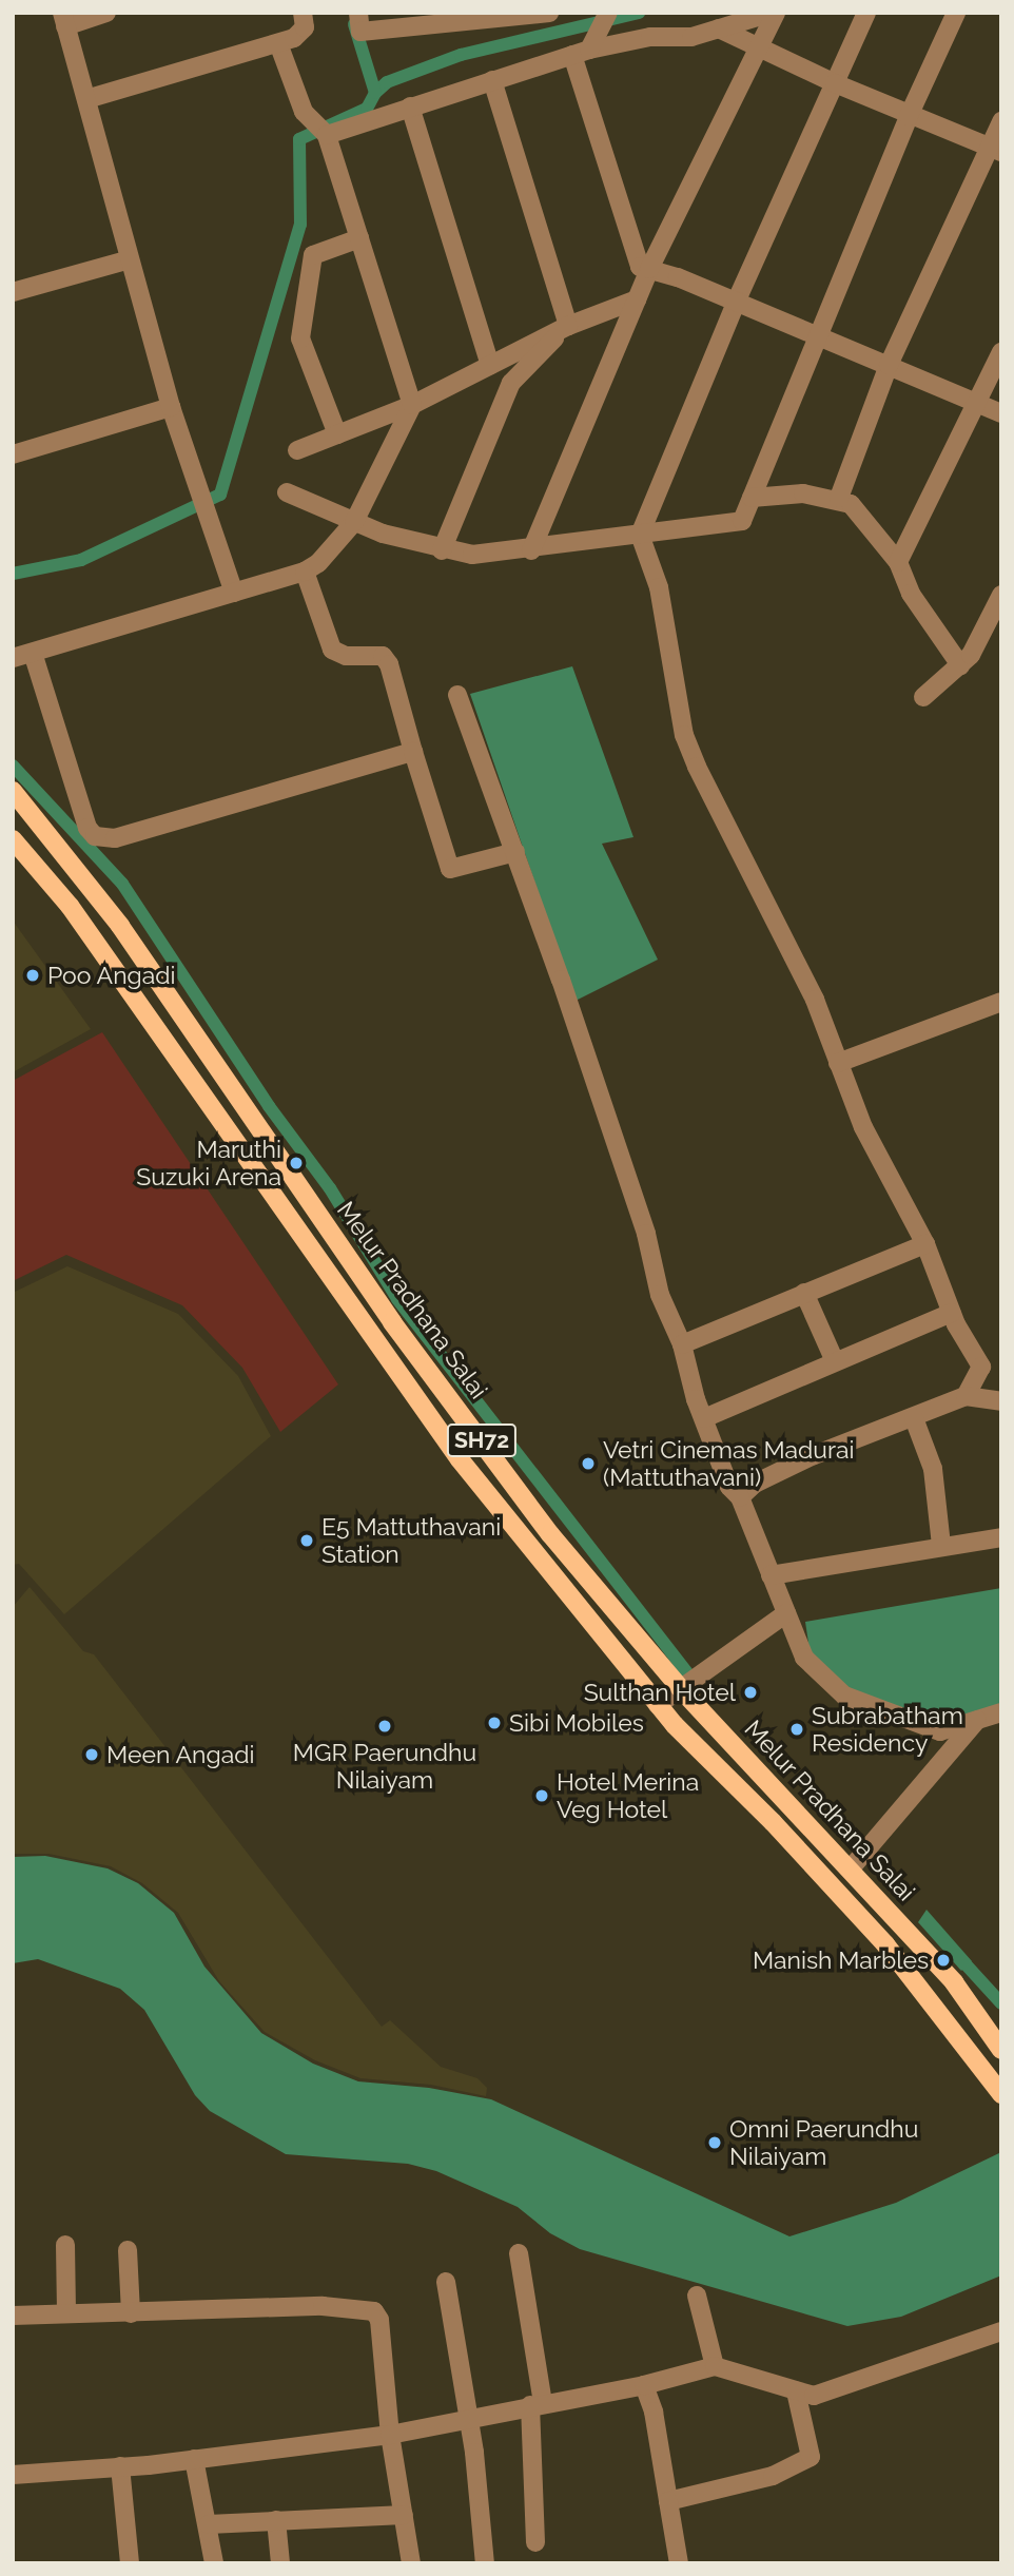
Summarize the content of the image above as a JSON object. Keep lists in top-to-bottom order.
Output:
{
  "streets": {
    "main road": ["Melur Pradhana Salai", "SH72"]
  },
  "places": [
    "Poo Angadi",
    "Maruthi Suzuki Arena",
    "Vetri Cinemas Madurai (Mattuthavani)",
    "E5 Mattuthavani Station",
    "Sulthan Hotel",
    "Sibi Mobiles",
    "MGR Paerundhu Nilaiyam",
    "Subrabatham Residency",
    "Meen Angadi",
    "Hotel Merina Veg Hotel",
    "Manish Marbles",
    "Omni Paerundhu Nilaiyam"
  ]
}
